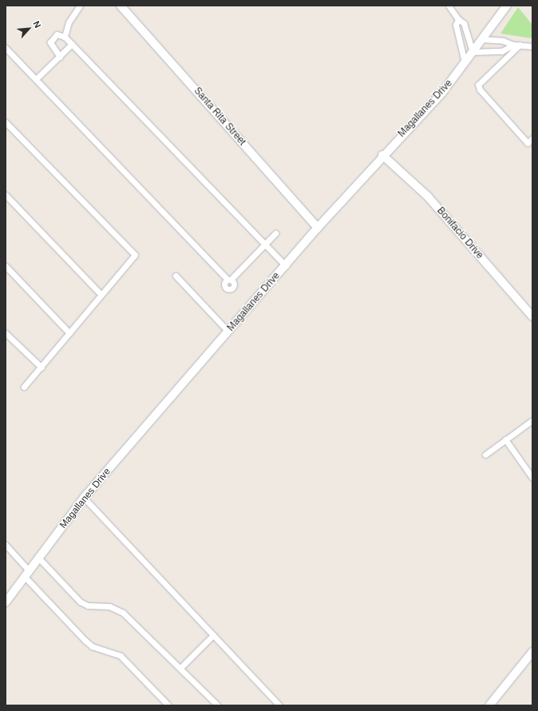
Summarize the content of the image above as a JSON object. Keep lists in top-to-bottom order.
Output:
{
  "streets": {
    "street": ["Magallanes Drive", "Santa Rita Street", "Bonifacio Drive"]
  },
  "crossings": [
    ["Magallanes Drive", "Santa Rita Street"],
    ["Magallanes Drive", "Bonifacio Drive"]
  ],
  "north": "top right"
}
